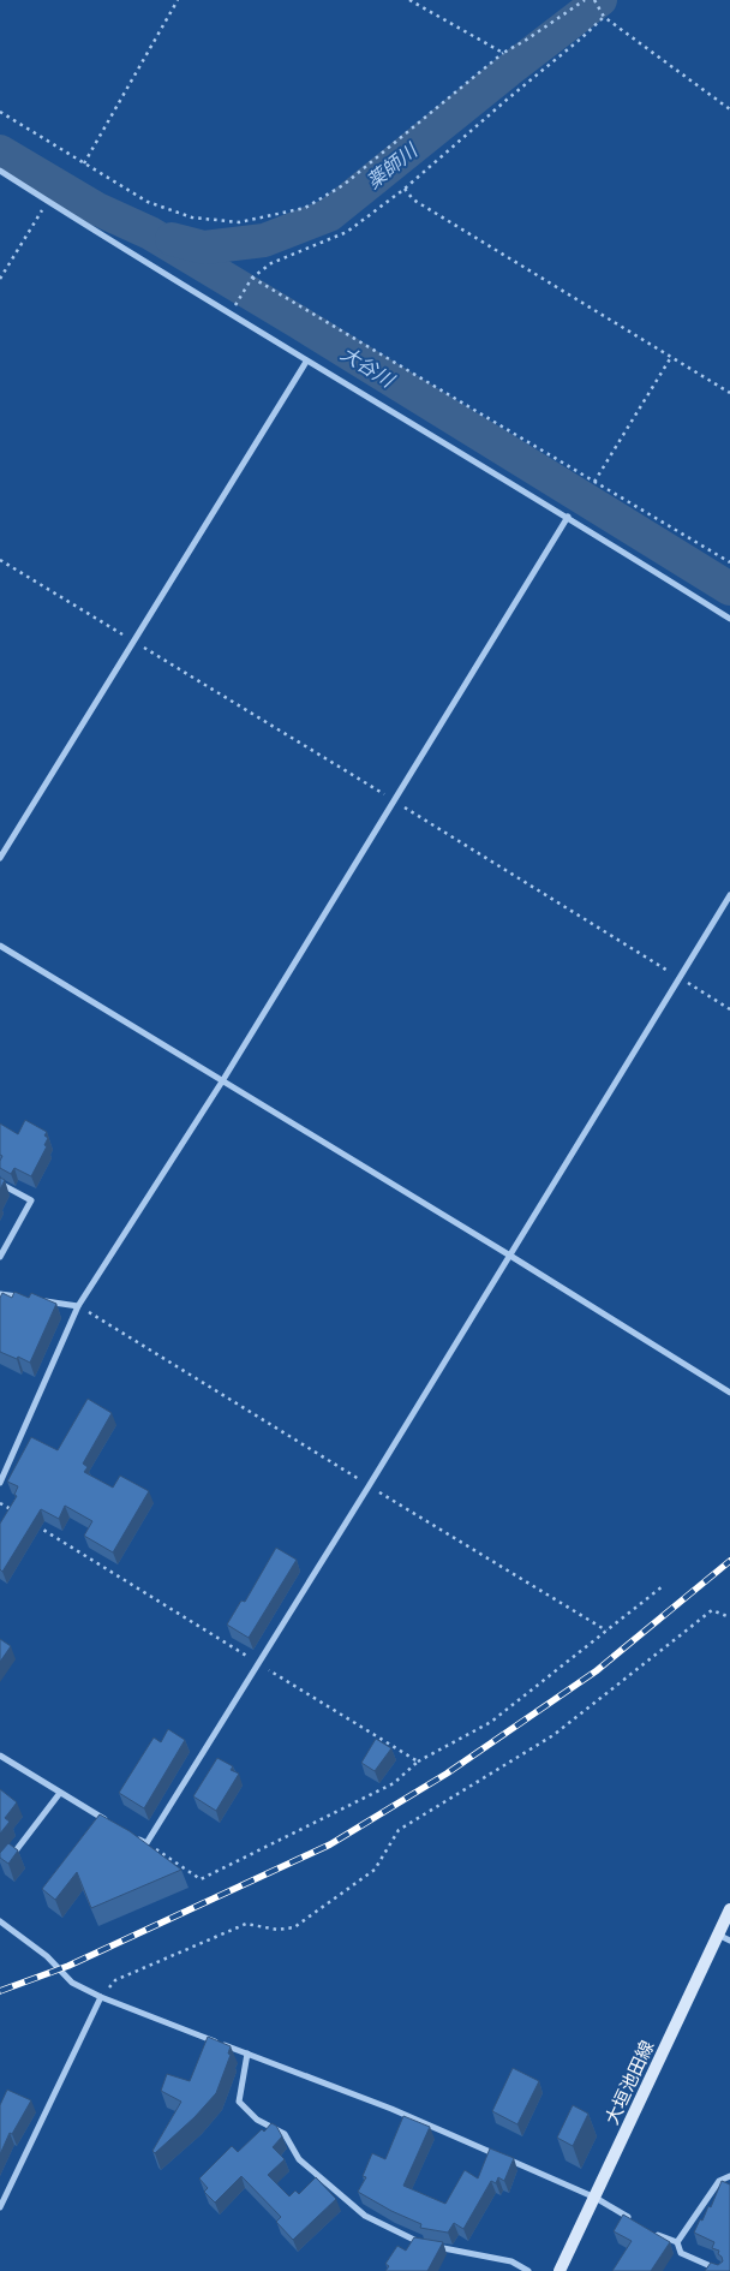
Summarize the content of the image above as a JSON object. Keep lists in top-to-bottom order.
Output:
{
  "streets": {
    "main road": ["大垣池田線"]
  },
  "water": ["薬師川", "大谷川"]
}
